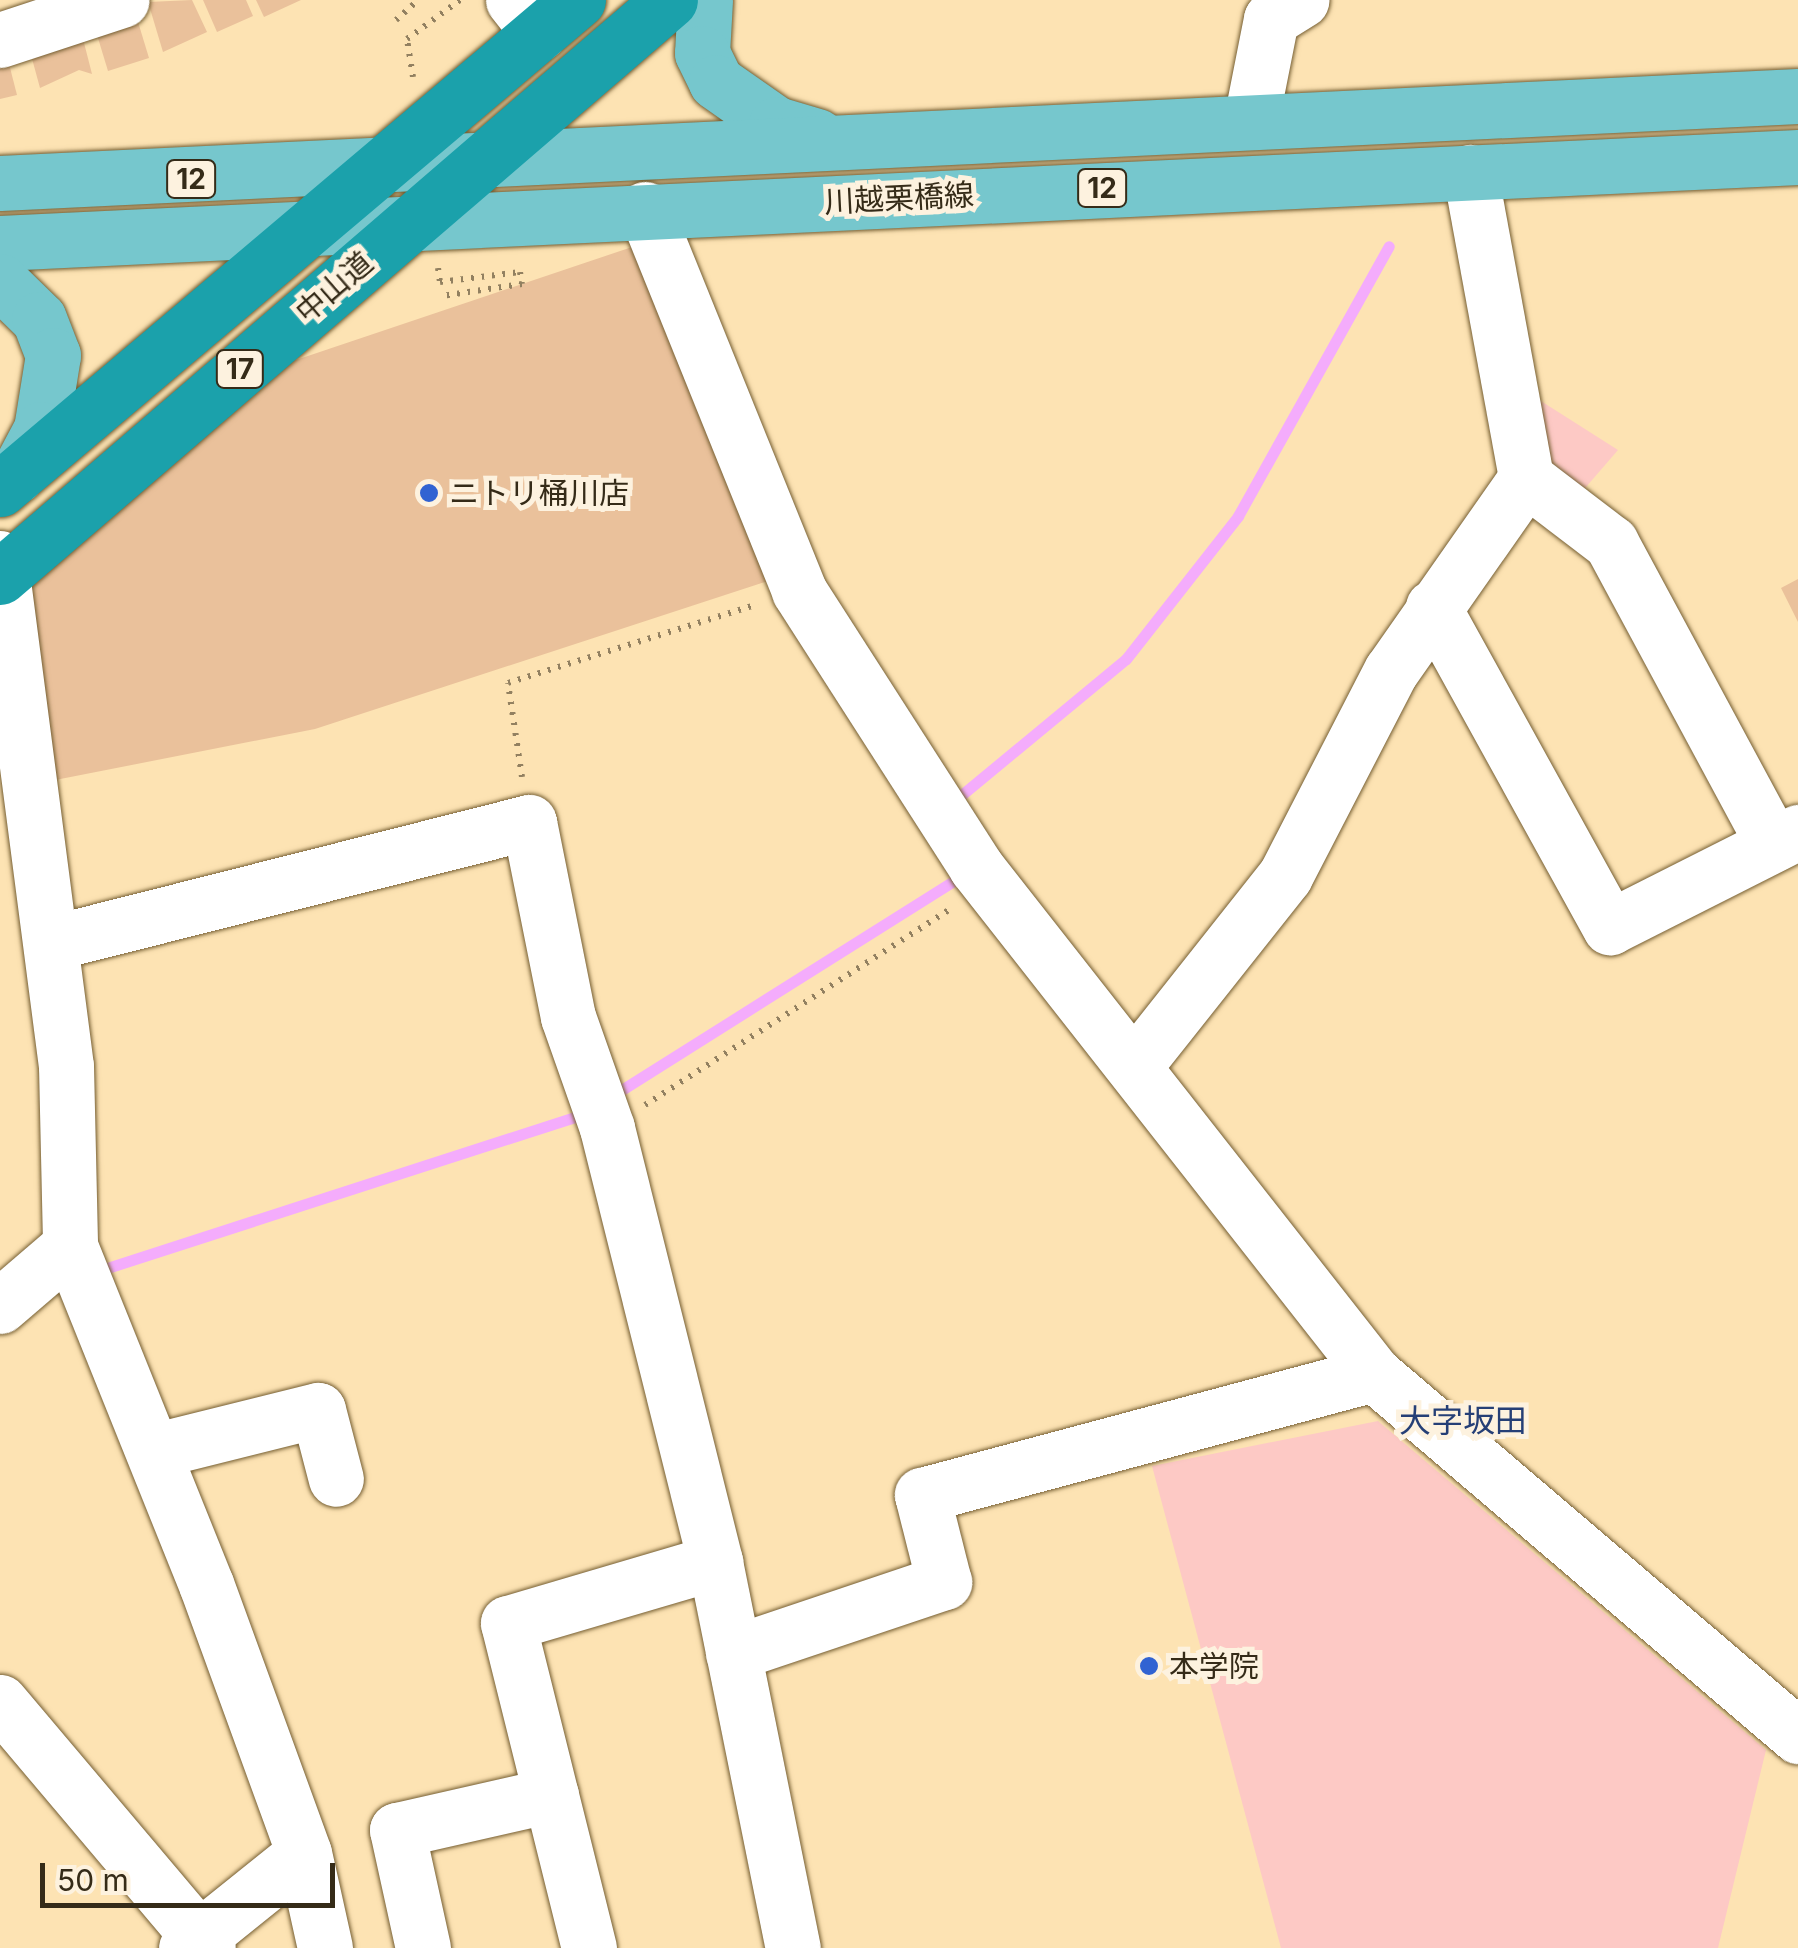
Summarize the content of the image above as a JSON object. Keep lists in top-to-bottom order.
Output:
{
  "streets": {
    "highway": ["中山道", "17"],
    "main road": ["12", "川越栗橋線"]
  },
  "crossings": [
    ["川越栗橋線", "中山道"]
  ],
  "districts": ["大字坂田"],
  "places": ["ニトリ桶川店", "本学院"],
  "scale_bar": "50 m"
}
